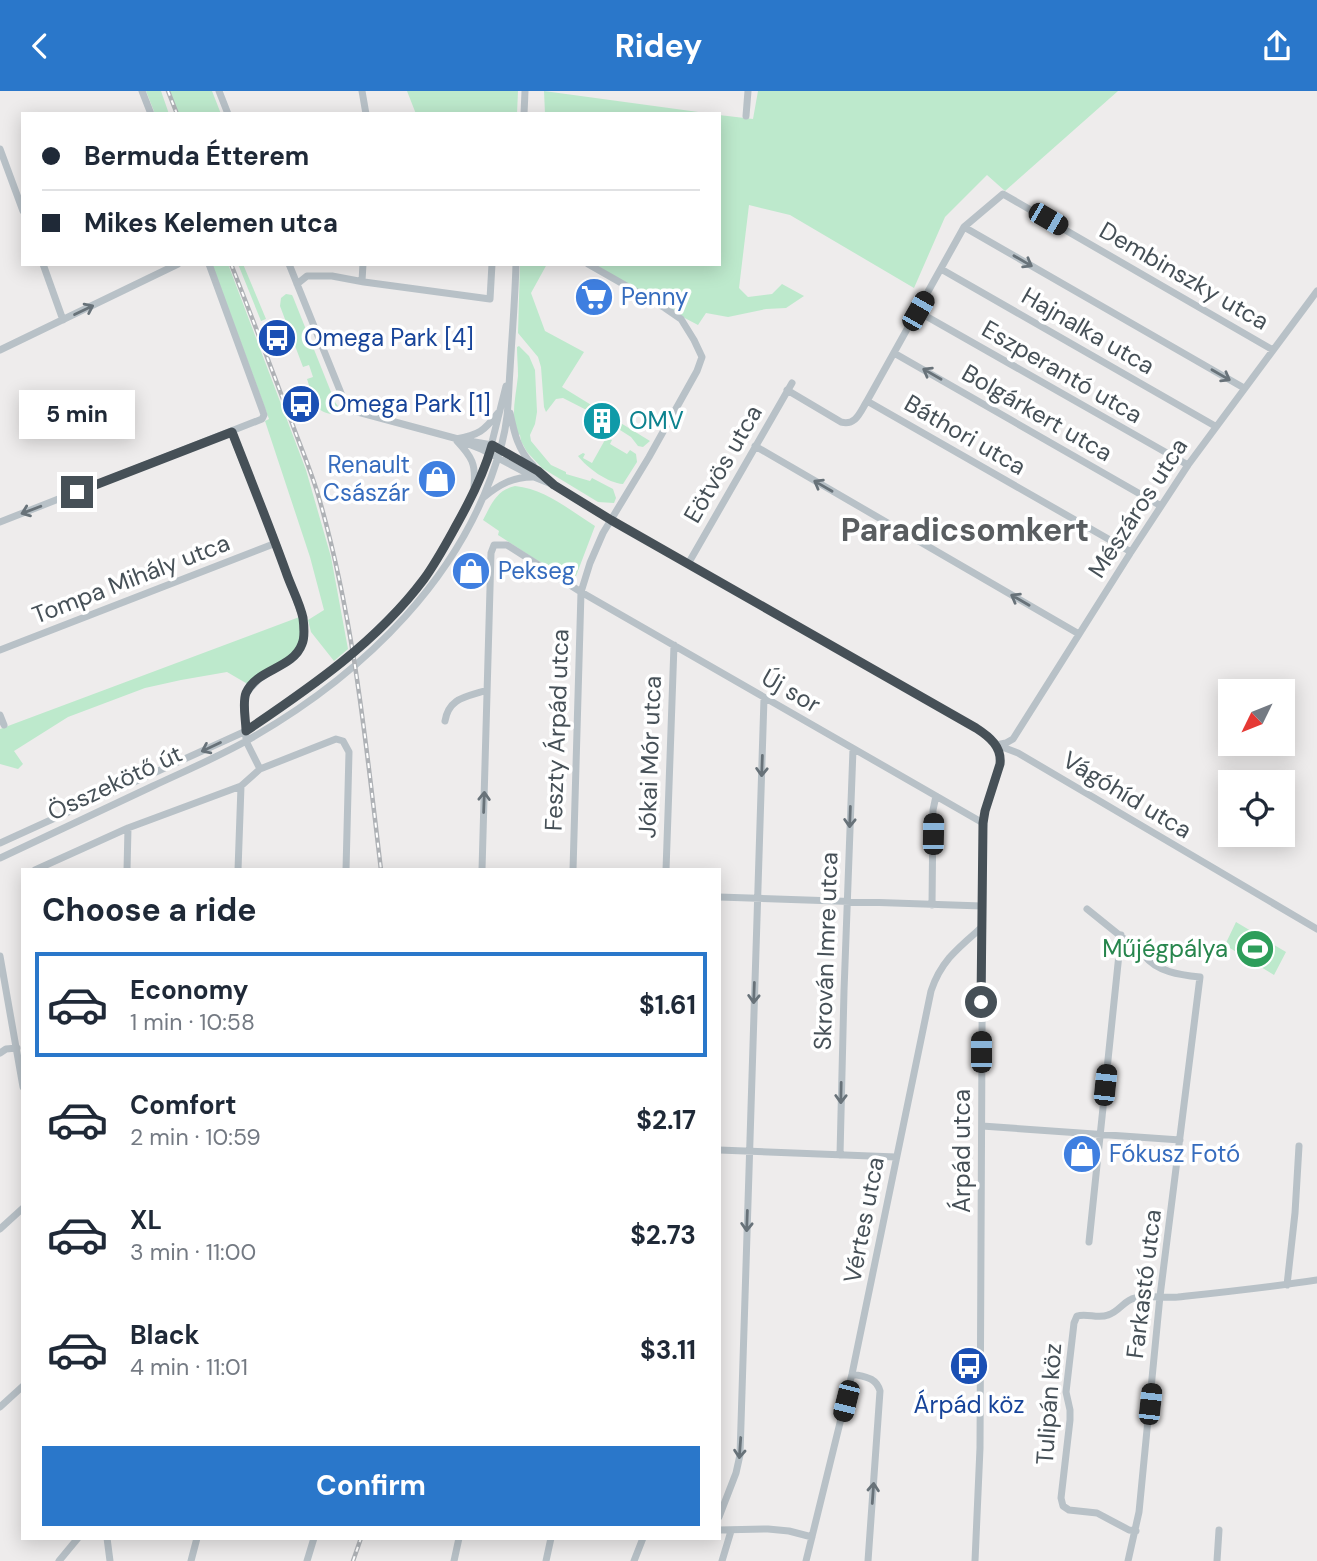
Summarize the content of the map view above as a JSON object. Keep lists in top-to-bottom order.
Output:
{
  "streets": {
    "street": [
      "Dembinszky utca",
      "Hajnalka utca",
      "Eszperantó utca",
      "Bolgárkert utca",
      "Báthori utca",
      "Eötvös utca",
      "Mészáros utca",
      "Tompa Mihály utca",
      "Új sor",
      "Feszty Árpád utca",
      "Jókai Mór utca",
      "Összekötő út",
      "Vágóhíd utca",
      "Skrován Imre utca",
      "Árpád utca",
      "Vértes utca",
      "Farkastó utca",
      "Tulipán köz"
    ]
  },
  "crossings": [
    ["Dembinszky utca", "Mészáros utca"],
    ["Hajnalka utca", "Mészáros utca"],
    ["Eszperantó utca", "Mészáros utca"],
    ["Bolgárkert utca", "Mészáros utca"],
    ["Báthori utca", "Eötvös utca"],
    ["Báthori utca", "Mészáros utca"],
    ["Eötvös utca", "Vágóhíd utca"],
    ["Mészáros utca", "Vágóhíd utca"],
    ["Mészáros utca", "Árpád utca"],
    ["Új sor", "Feszty Árpád utca"],
    ["Új sor", "Jókai Mór utca"],
    ["Új sor", "Skrován Imre utca"],
    ["Új sor", "Árpád utca"],
    ["Feszty Árpád utca", "Vágóhíd utca"],
    ["Vágóhíd utca", "Árpád utca"],
    ["Árpád utca", "Vértes utca"],
    ["Farkastó utca", "Tulipán köz"]
  ],
  "one_way": ["Bolgárkert utca", "Skrován Imre utca"],
  "districts": ["Paradicsomkert"],
  "places": {
    "supermarket": ["Penny"],
    "bus stop": ["Omega Park [4]", "Omega Park [1]", "Árpád köz"],
    "building": ["OMV"],
    "shop": ["Renault Császár", "Pekseg", "Fókusz Fotó"],
    "sports": ["Műjégpálya"]
  },
  "north": "bottom left",
  "page": {
    "header": "Ridey",
    "banner": ["Bermuda Étterem", "Mikes Kelemen utca"],
    "bubble": "5 min",
    "heading": "Choose a ride",
    "list": [
      {
        "name": "Economy",
        "note": "1 min · 10:58",
        "value": "$1.61"
      },
      {
        "name": "Comfort",
        "note": "2 min · 10:59",
        "value": "$2.17"
      },
      {
        "name": "XL",
        "note": "3 min · 11:00",
        "value": "$2.73"
      },
      {
        "name": "Black",
        "note": "4 min · 11:01",
        "value": "$3.11"
      }
    ],
    "buttons": "Confirm"
  }
}
